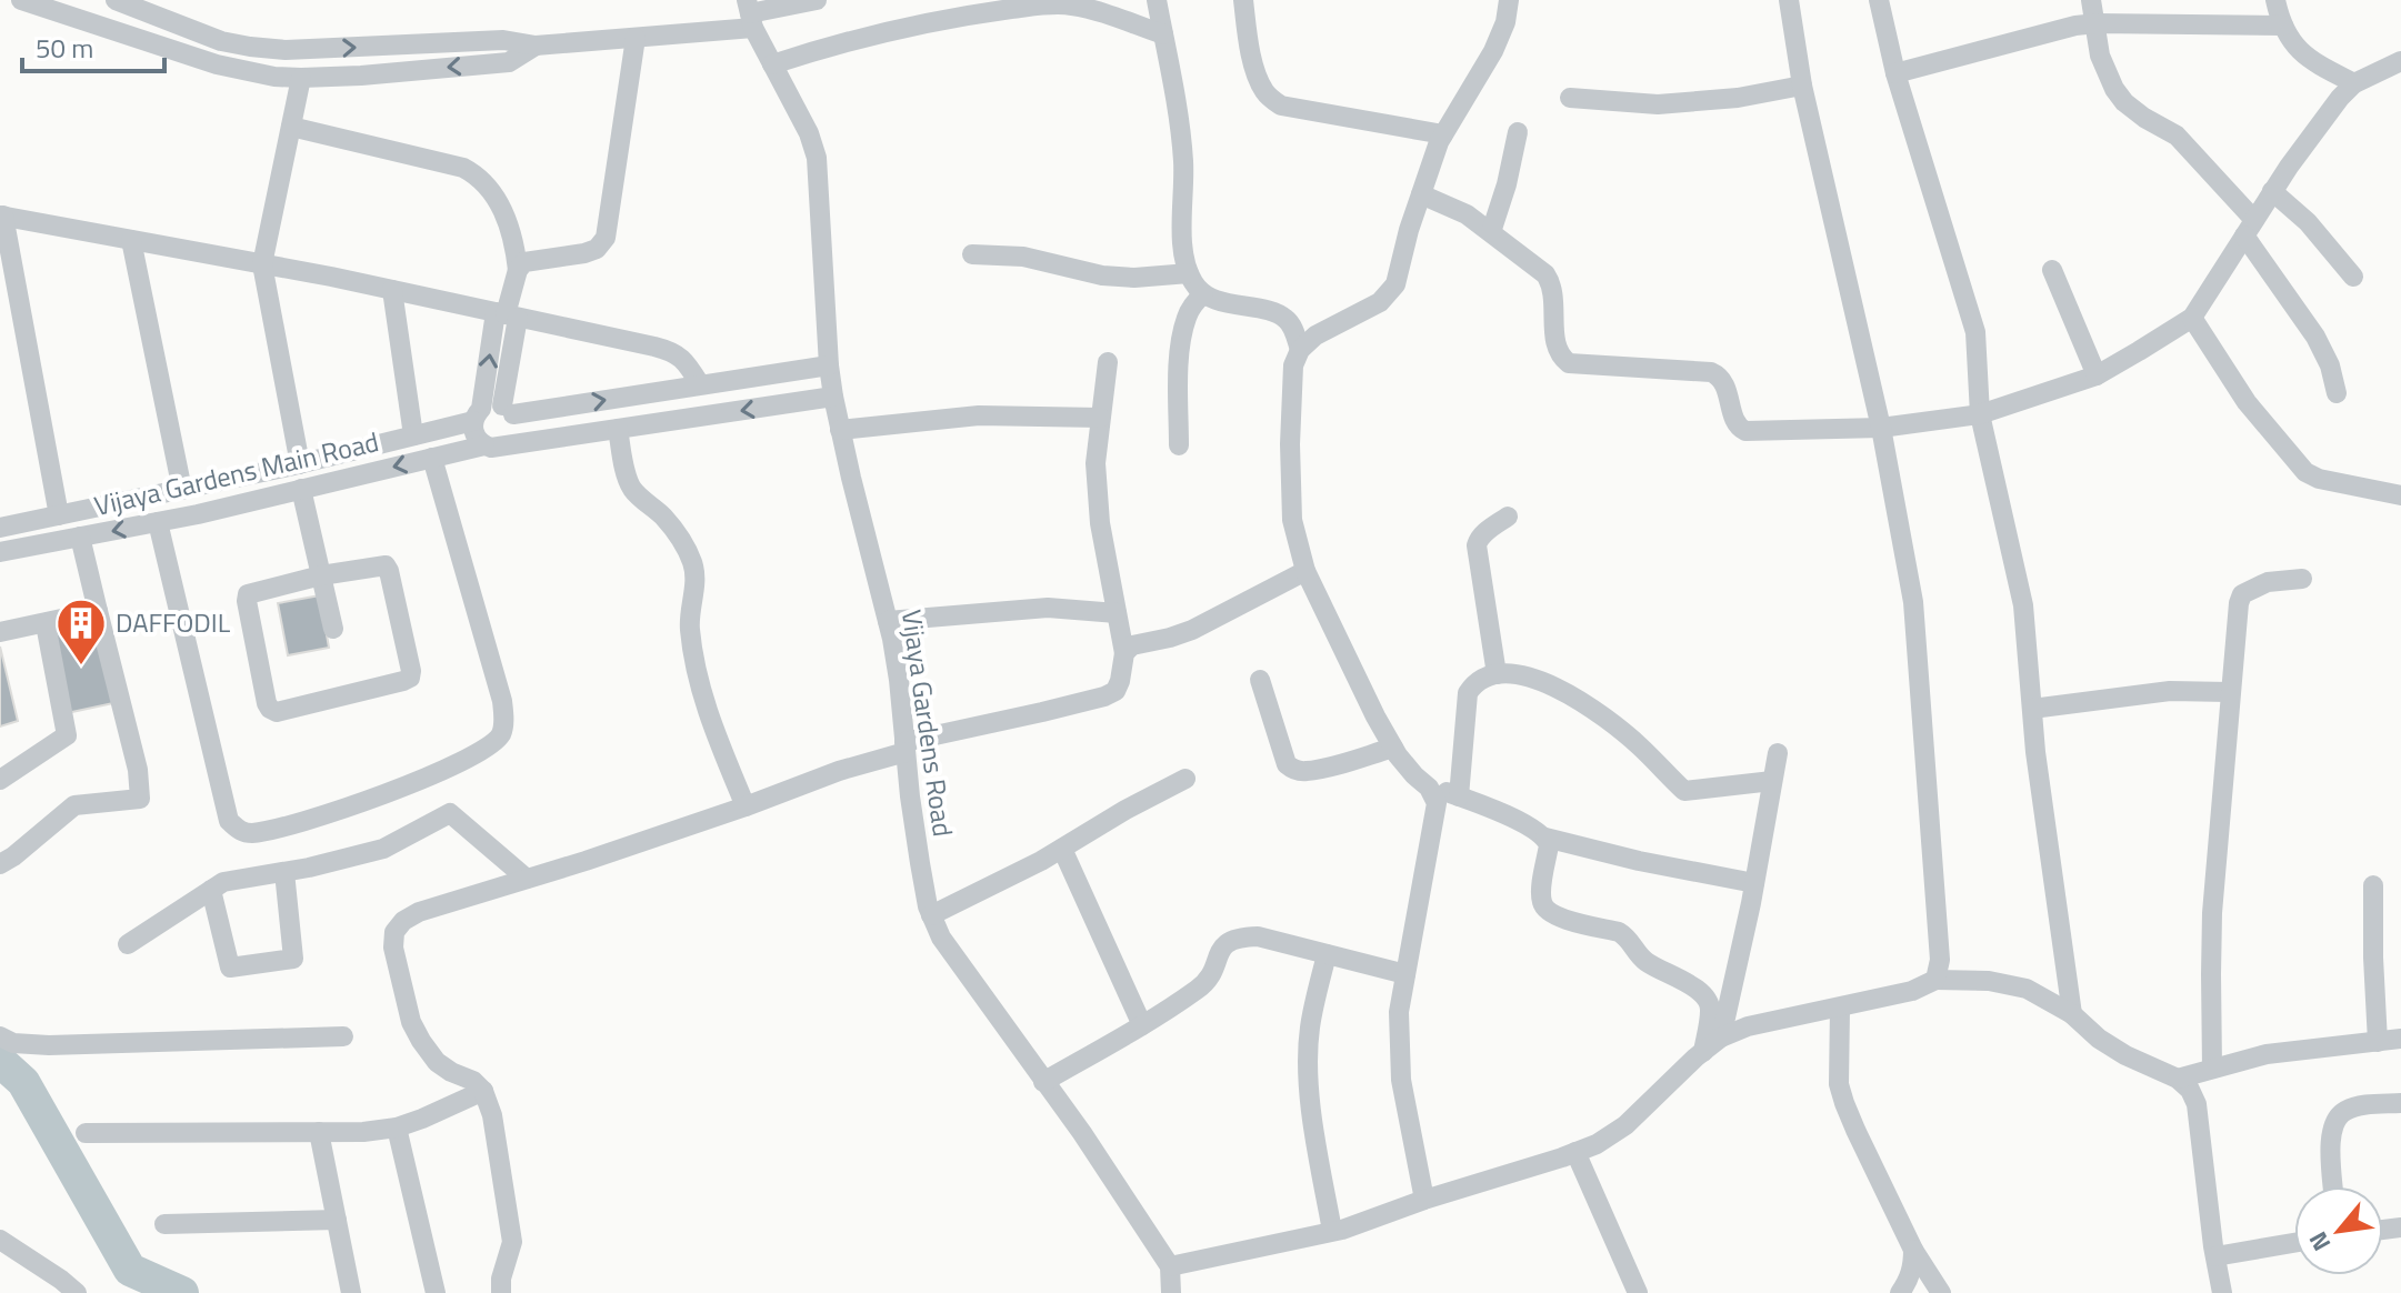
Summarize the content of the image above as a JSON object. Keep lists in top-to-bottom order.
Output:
{
  "streets": {
    "street": ["Vijaya Gardens Main Road", "Vijaya Gardens Road"]
  },
  "crossings": [
    ["Vijaya Gardens Main Road", "Vijaya Gardens Road"]
  ],
  "places": {
    "building": ["DAFFODIL"]
  },
  "scale_bar": "50 m",
  "north": "bottom left"
}
